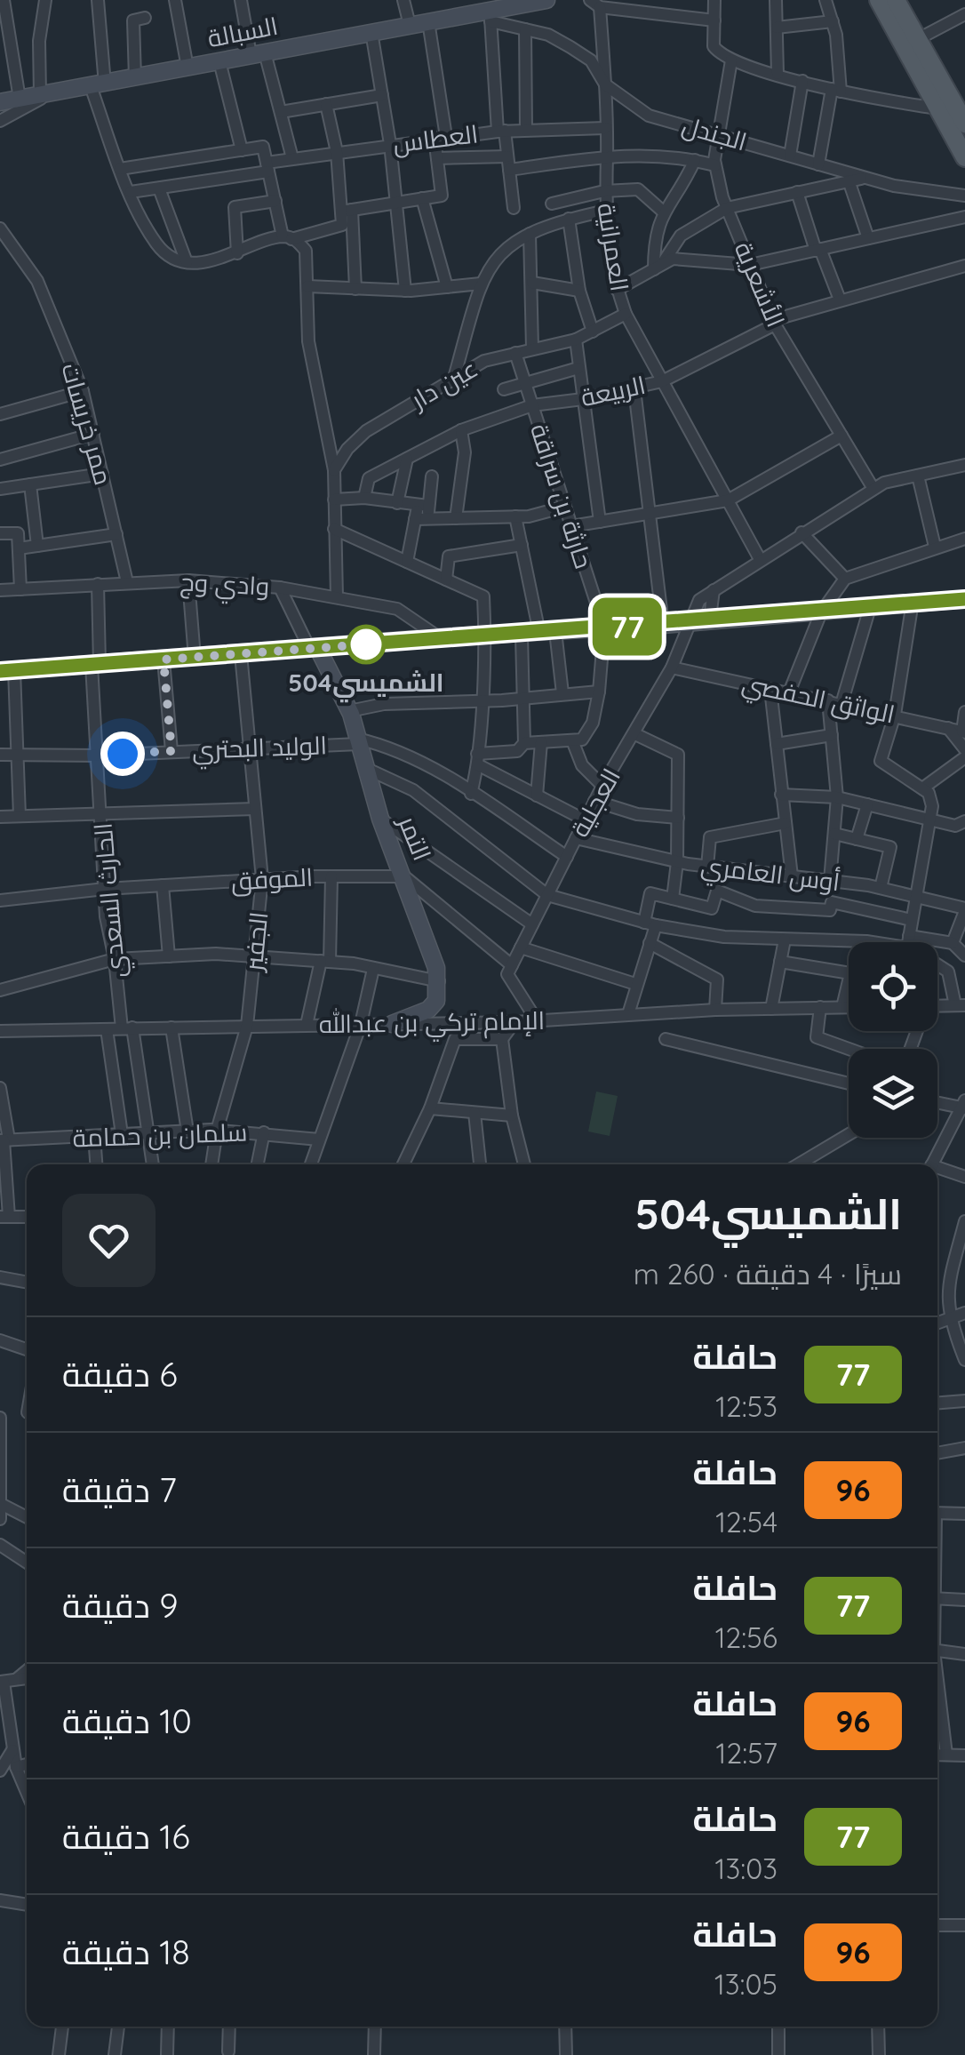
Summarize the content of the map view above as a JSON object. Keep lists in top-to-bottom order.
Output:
{
  "streets": {
    "street": [
      "السبالة",
      "الجندل",
      "العطاس",
      "العمرانية",
      "الأشعرية",
      "عين دار",
      "الربيعة",
      "ممر خريسات",
      "حارثة بن سراقة",
      "وادي وج",
      "الواثق الحفصي",
      "الوليد البحتري",
      "العجلية",
      "التمر",
      "أوس العامري",
      "الموفق",
      "الحارث السعدي",
      "الجفير",
      "الإمام تركي بن عبدالله",
      "سلمان بن حمامة"
    ]
  },
  "crossings": [
    ["السبالة", "الجندل"],
    ["الجندل", "العمرانية"],
    ["الجندل", "الأشعرية"],
    ["العطاس", "العمرانية"],
    ["العمرانية", "عين دار"],
    ["العمرانية", "الربيعة"],
    ["العمرانية", "العجلية"],
    ["الأشعرية", "الربيعة"],
    ["الأشعرية", "العجلية"],
    ["عين دار", "حارثة بن سراقة"],
    ["الربيعة", "حارثة بن سراقة"],
    ["ممر خريسات", "وادي وج"],
    ["وادي وج", "الحارث السعدي"],
    ["الواثق الحفصي", "العجلية"],
    ["الوليد البحتري", "العجلية"],
    ["الوليد البحتري", "التمر"],
    ["الوليد البحتري", "الحارث السعدي"],
    ["الوليد البحتري", "الجفير"],
    ["العجلية", "أوس العامري"],
    ["التمر", "الموفق"],
    ["الموفق", "الحارث السعدي"],
    ["الموفق", "الجفير"],
    ["الحارث السعدي", "الإمام تركي بن عبدالله"],
    ["الحارث السعدي", "سلمان بن حمامة"],
    ["الجفير", "الإمام تركي بن عبدالله"],
    ["الجفير", "سلمان بن حمامة"]
  ],
  "places": ["الشميسي504"],
  "lines": ["bus line 77"],
  "page": {
    "on_map": "77",
    "heading": ["الشميسي504", "سيرًا · 4 دقيقة · 260 m"],
    "list": [
      {
        "mark": "77",
        "name": "حافلة",
        "note": "12:53",
        "value": "6 دقيقة"
      },
      {
        "mark": "96",
        "name": "حافلة",
        "note": "12:54",
        "value": "7 دقيقة"
      },
      {
        "mark": "77",
        "name": "حافلة",
        "note": "12:56",
        "value": "9 دقيقة"
      },
      {
        "mark": "96",
        "name": "حافلة",
        "note": "12:57",
        "value": "10 دقيقة"
      },
      {
        "mark": "77",
        "name": "حافلة",
        "note": "13:03",
        "value": "16 دقيقة"
      },
      {
        "mark": "96",
        "name": "حافلة",
        "note": "13:05",
        "value": "18 دقيقة"
      }
    ]
  }
}
